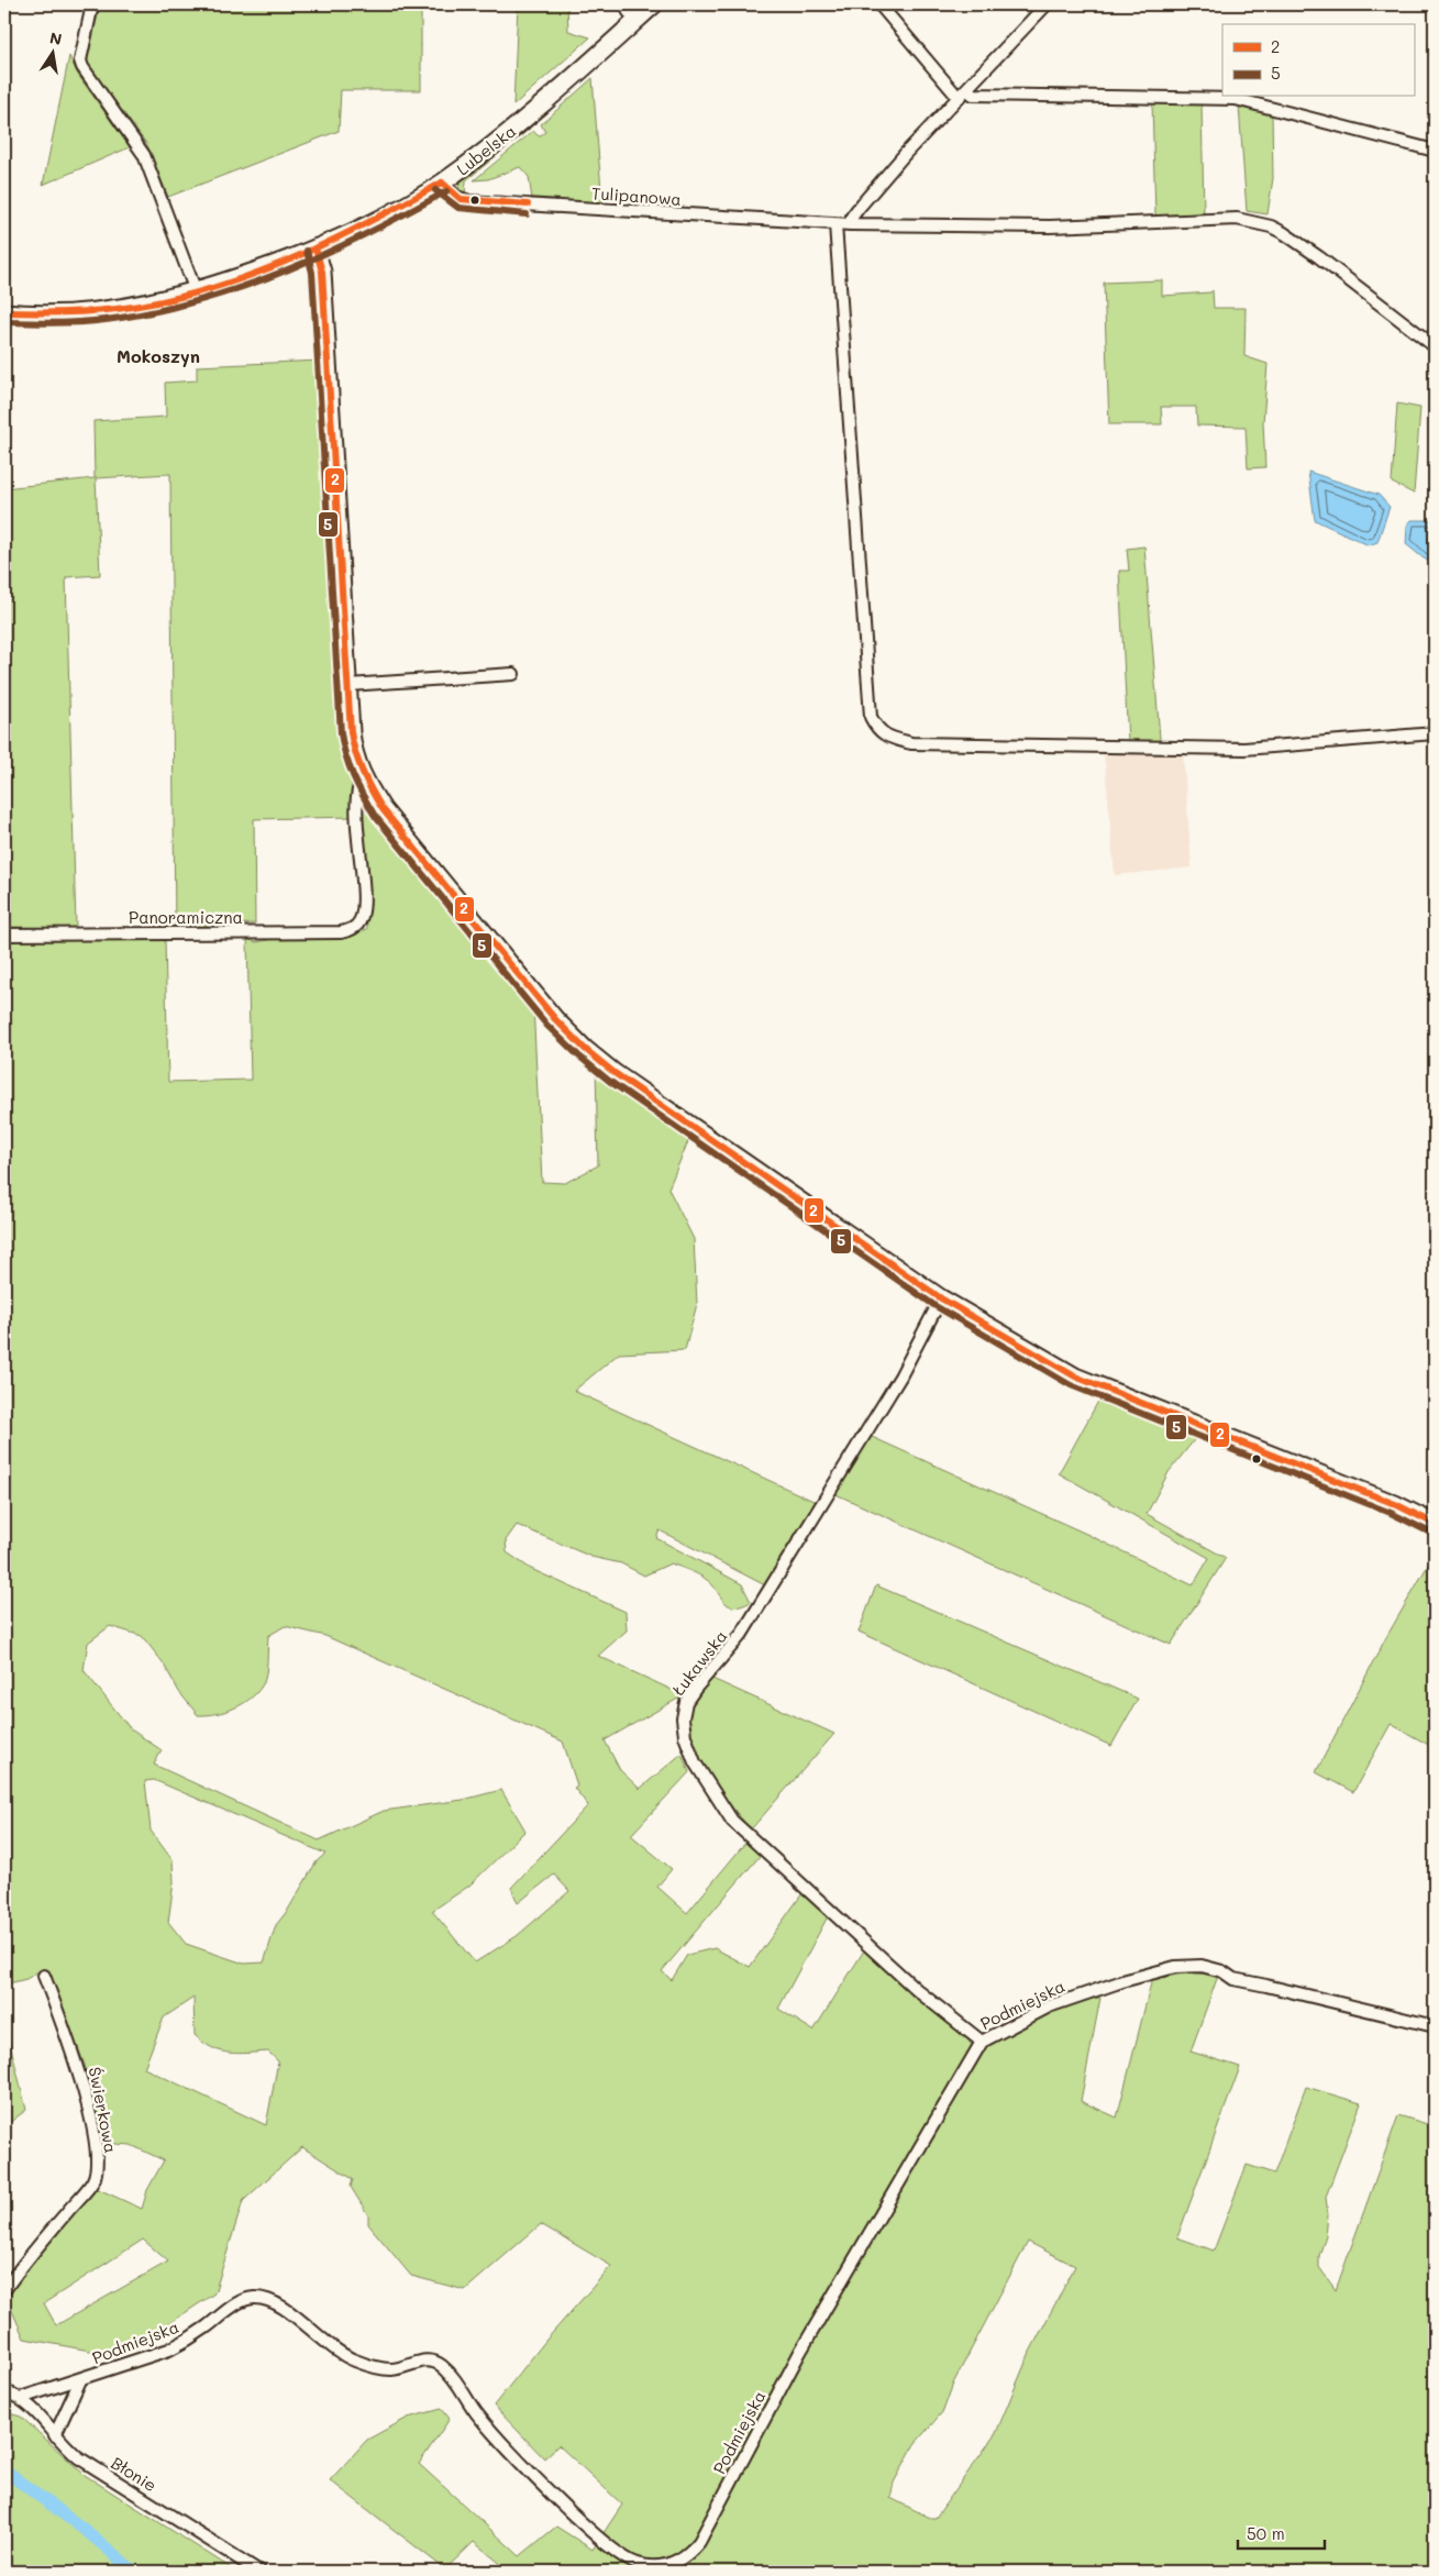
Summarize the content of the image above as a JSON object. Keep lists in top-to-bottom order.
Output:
{
  "streets": {
    "street": [
      "Lubelska",
      "Tulipanowa",
      "Panoramiczna",
      "Łukawska",
      "Podmiejska",
      "Świerkowa",
      "Błonie"
    ]
  },
  "crossings": [
    ["Lubelska", "Tulipanowa"],
    ["Łukawska", "Podmiejska"],
    ["Podmiejska", "Błonie"]
  ],
  "districts": ["Mokoszyn"],
  "lines": ["transit line 2", "transit line 5"],
  "legend": ["2", "5"],
  "scale_bar": "50 m",
  "north": "top"
}
